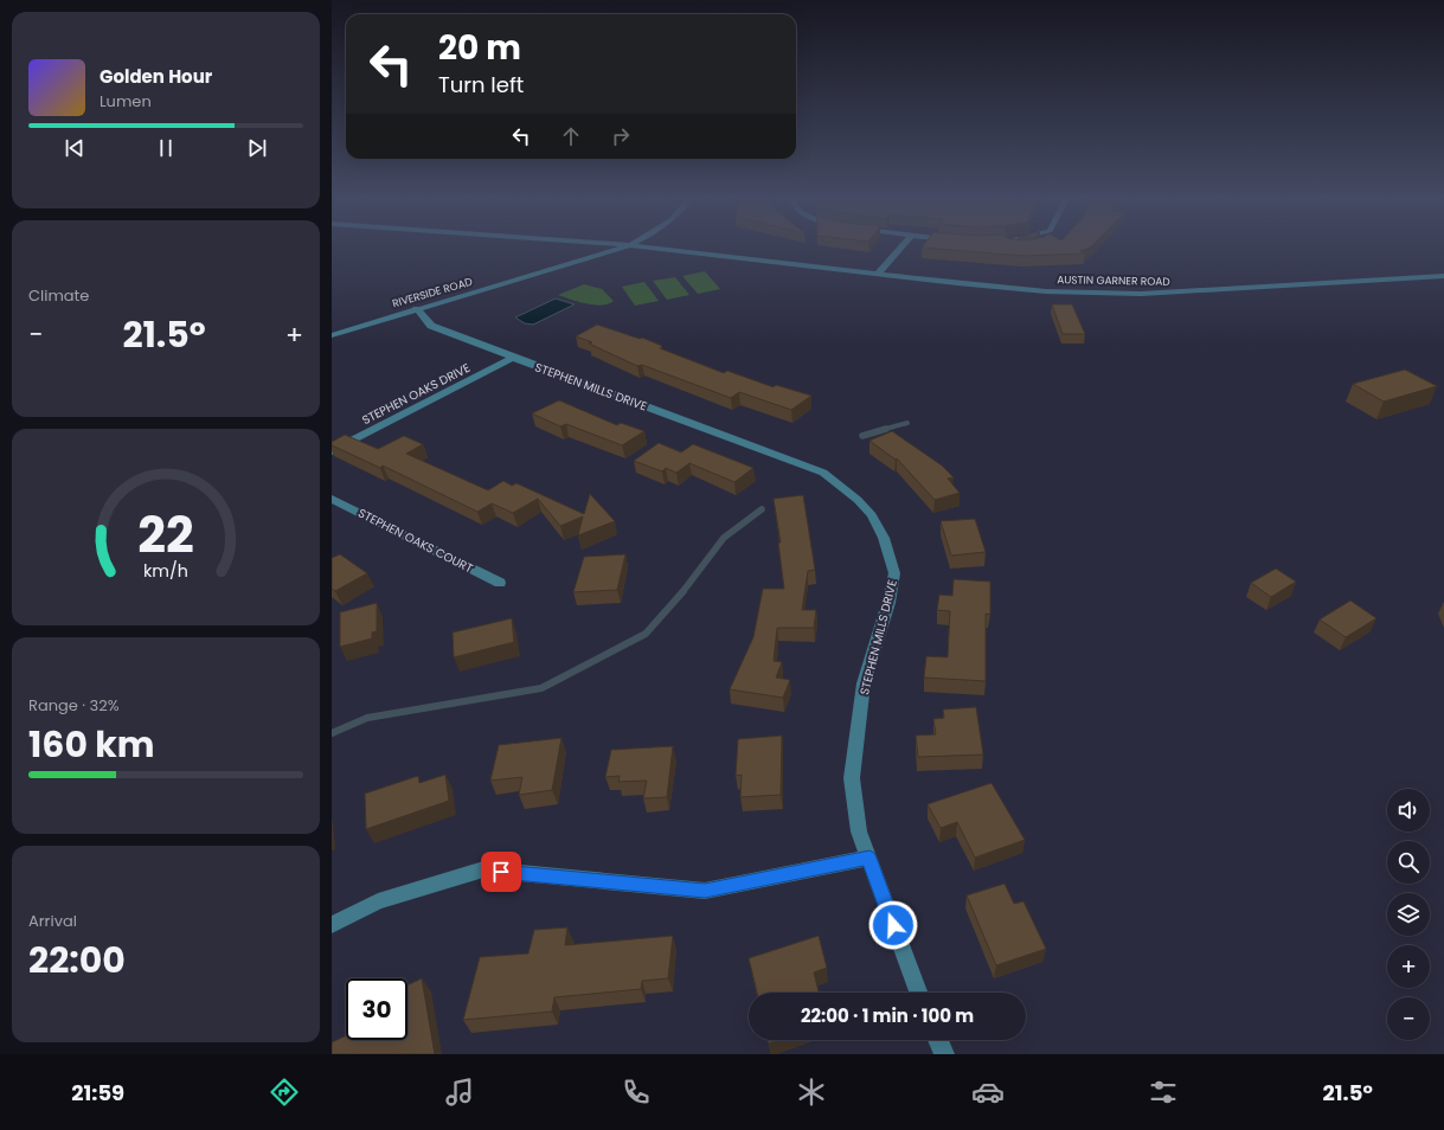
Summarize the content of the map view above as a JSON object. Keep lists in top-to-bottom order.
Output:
{
  "streets": {
    "street": [
      "AUSTIN GARNER ROAD",
      "RIVERSIDE ROAD",
      "STEPHEN MILLS DRIVE",
      "STEPHEN OAKS DRIVE",
      "STEPHEN OAKS COURT"
    ]
  },
  "crossings": [
    ["RIVERSIDE ROAD", "STEPHEN MILLS DRIVE"],
    ["STEPHEN MILLS DRIVE", "STEPHEN OAKS DRIVE"]
  ],
  "page": {
    "turn": ["20 m", "Turn left"],
    "song": ["Golden Hour", "Lumen"],
    "tile": [
      "Climate",
      ["Range · 32%", "160 km"],
      ["Arrival", "22:00"]
    ],
    "heat": ["−", "21.5°", "+"],
    "map_buttons": ["+", "−"],
    "limit": "30",
    "trip": "22:00 · 1 min · 100 m",
    "tabs": ["21:59", "21.5°"],
    "gauge": ["22", "km/h"]
  }
}
